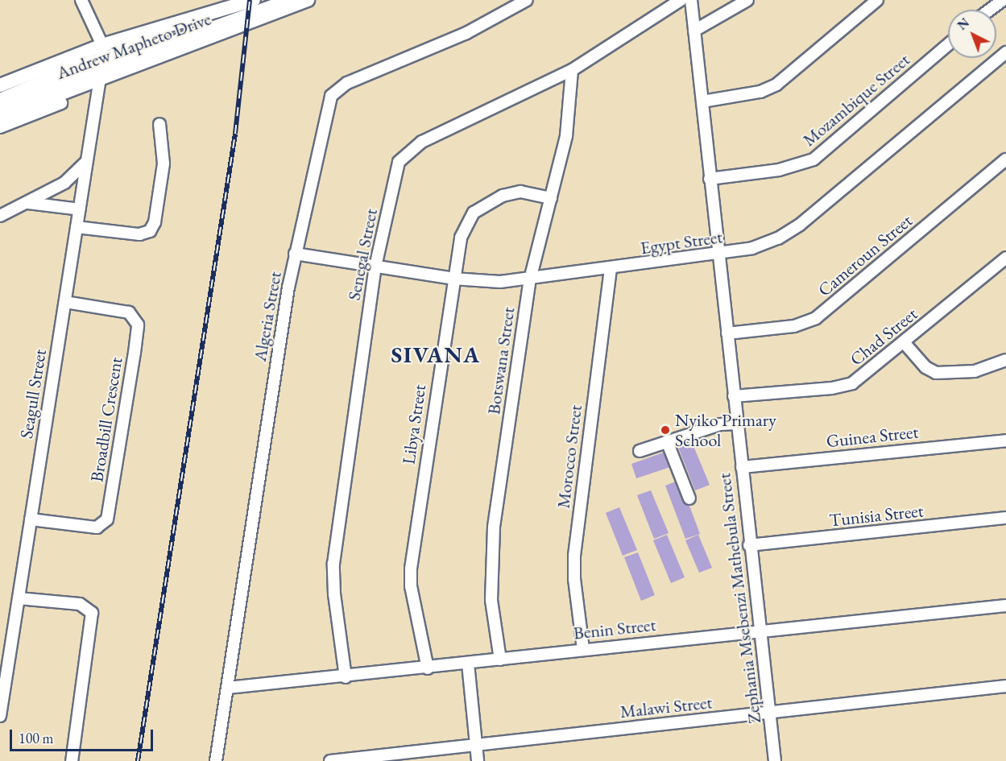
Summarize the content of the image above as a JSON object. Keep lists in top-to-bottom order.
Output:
{
  "streets": {
    "main road": ["Andrew Mapheto Drive"],
    "street": [
      "Mozambique Street",
      "Egypt Street",
      "Senegal Street",
      "Cameroun Street",
      "Algeria Street",
      "Chad Street",
      "Botswana Street",
      "Seagull Street",
      "Broadbill Crescent",
      "Libya Street",
      "Guinea Street",
      "Morocco Street",
      "Tunisia Street",
      "Zephania Msebenzi Mathebula Street",
      "Benin Street",
      "Malawi Street"
    ]
  },
  "crossings": [
    ["Andrew Mapheto Drive", "Seagull Street"],
    ["Mozambique Street", "Zephania Msebenzi Mathebula Street"],
    ["Egypt Street", "Senegal Street"],
    ["Egypt Street", "Algeria Street"],
    ["Egypt Street", "Botswana Street"],
    ["Egypt Street", "Libya Street"],
    ["Egypt Street", "Morocco Street"],
    ["Egypt Street", "Zephania Msebenzi Mathebula Street"],
    ["Senegal Street", "Botswana Street"],
    ["Senegal Street", "Benin Street"],
    ["Cameroun Street", "Zephania Msebenzi Mathebula Street"],
    ["Algeria Street", "Benin Street"],
    ["Chad Street", "Zephania Msebenzi Mathebula Street"],
    ["Botswana Street", "Libya Street"],
    ["Botswana Street", "Benin Street"],
    ["Seagull Street", "Broadbill Crescent"],
    ["Libya Street", "Benin Street"],
    ["Guinea Street", "Zephania Msebenzi Mathebula Street"],
    ["Morocco Street", "Benin Street"],
    ["Tunisia Street", "Zephania Msebenzi Mathebula Street"],
    ["Zephania Msebenzi Mathebula Street", "Benin Street"],
    ["Zephania Msebenzi Mathebula Street", "Malawi Street"]
  ],
  "districts": ["SIVANA"],
  "places": ["Nyiko Primary School"],
  "scale_bar": "100 m",
  "north": "top left"
}
